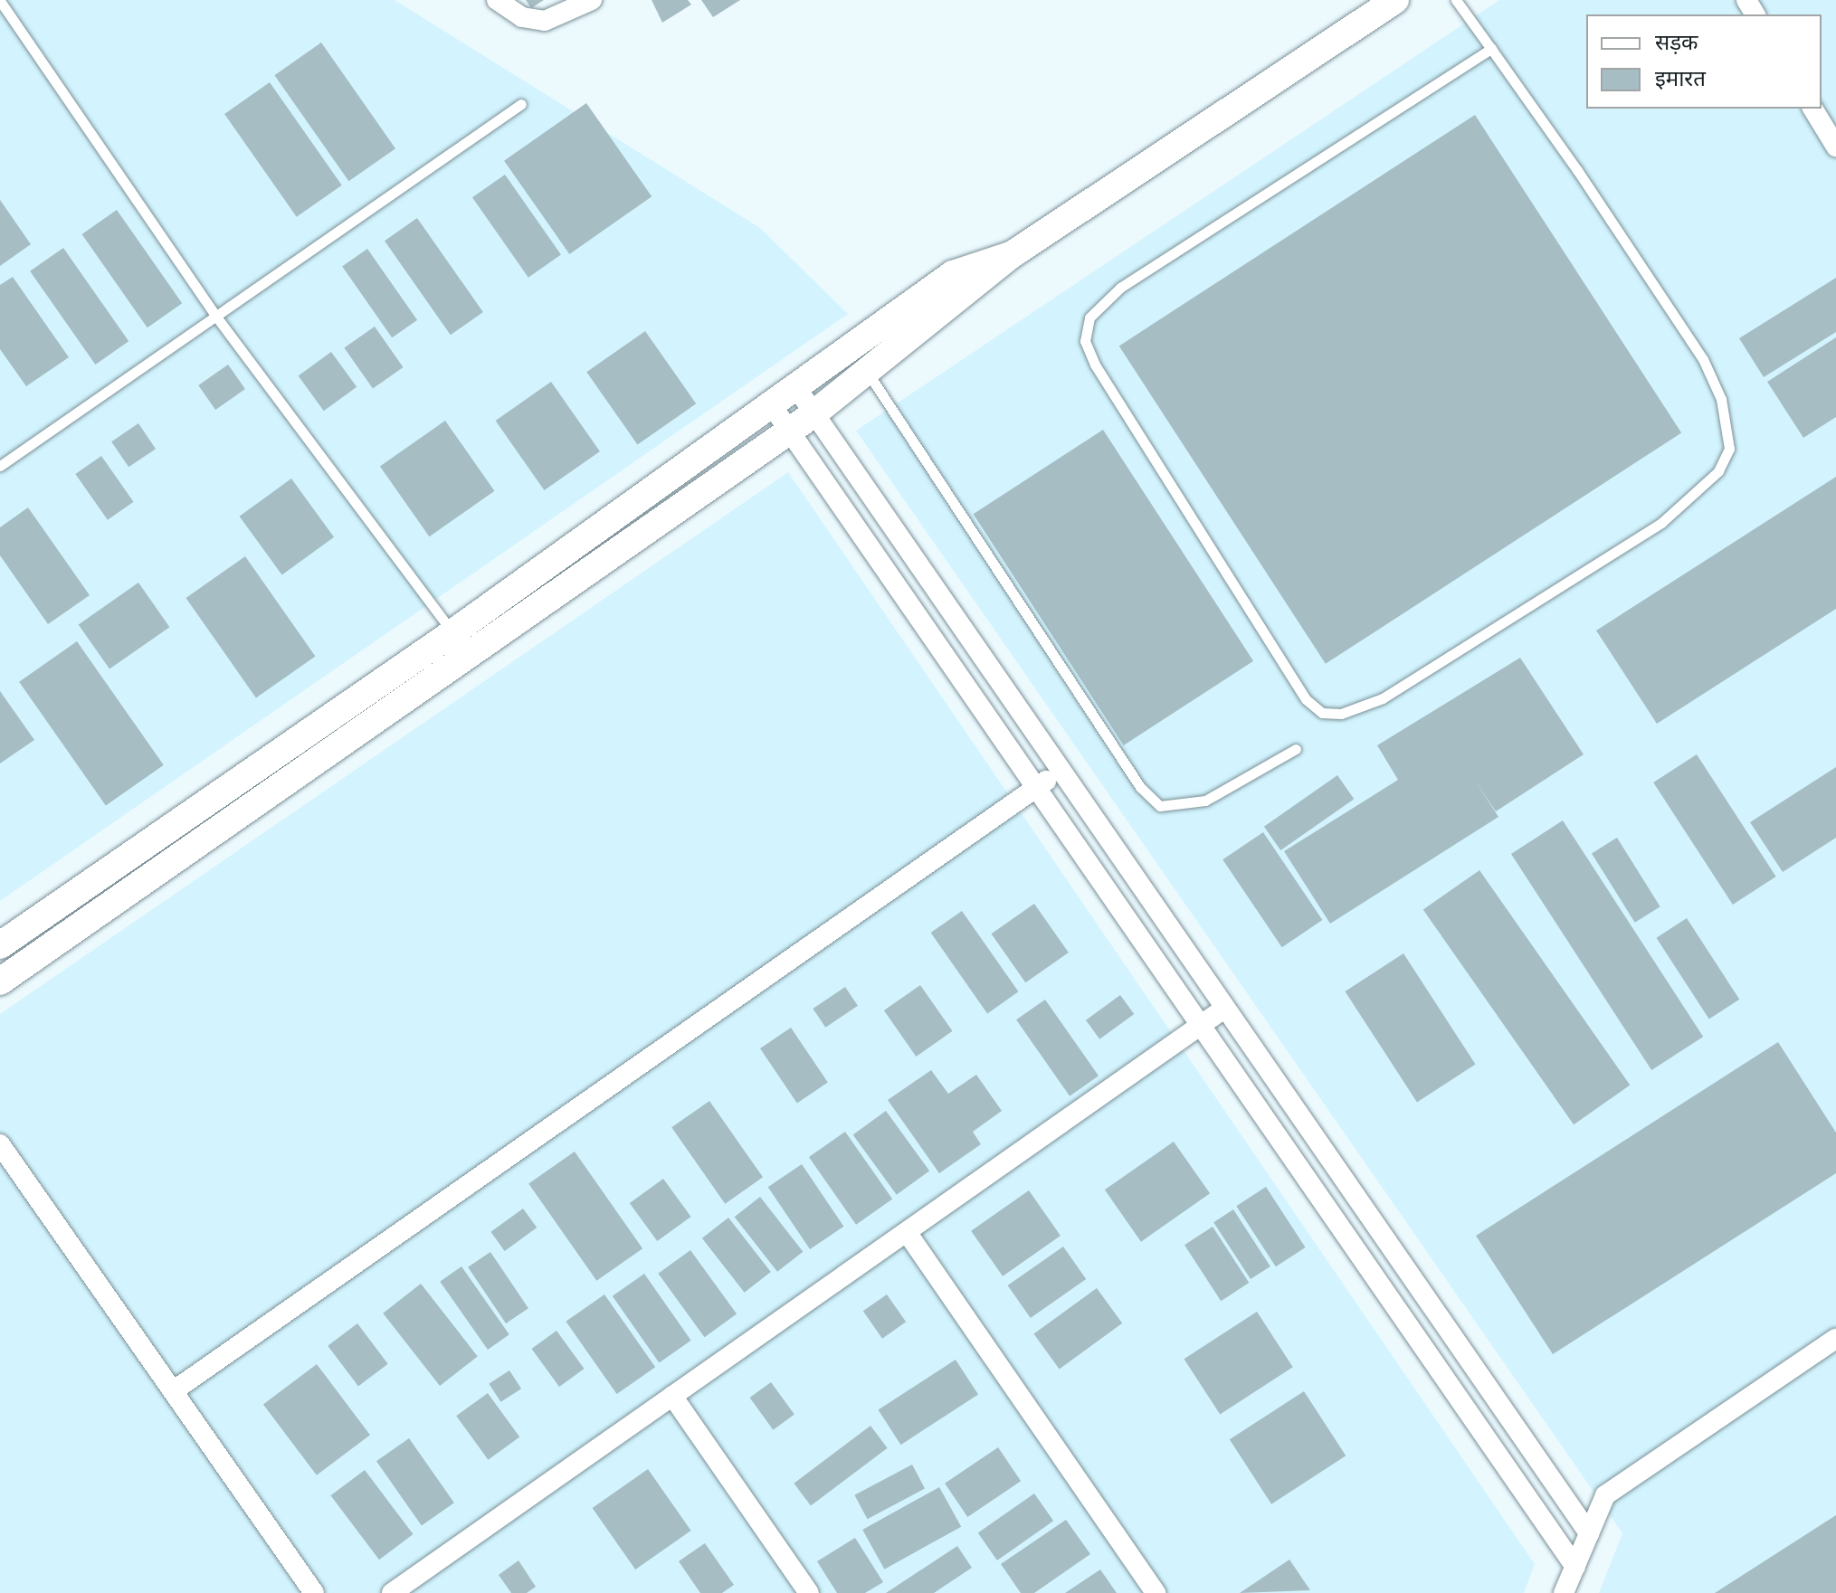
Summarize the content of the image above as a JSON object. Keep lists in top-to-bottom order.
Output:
{
  "legend": ["सड़क", "इमारत"]
}
